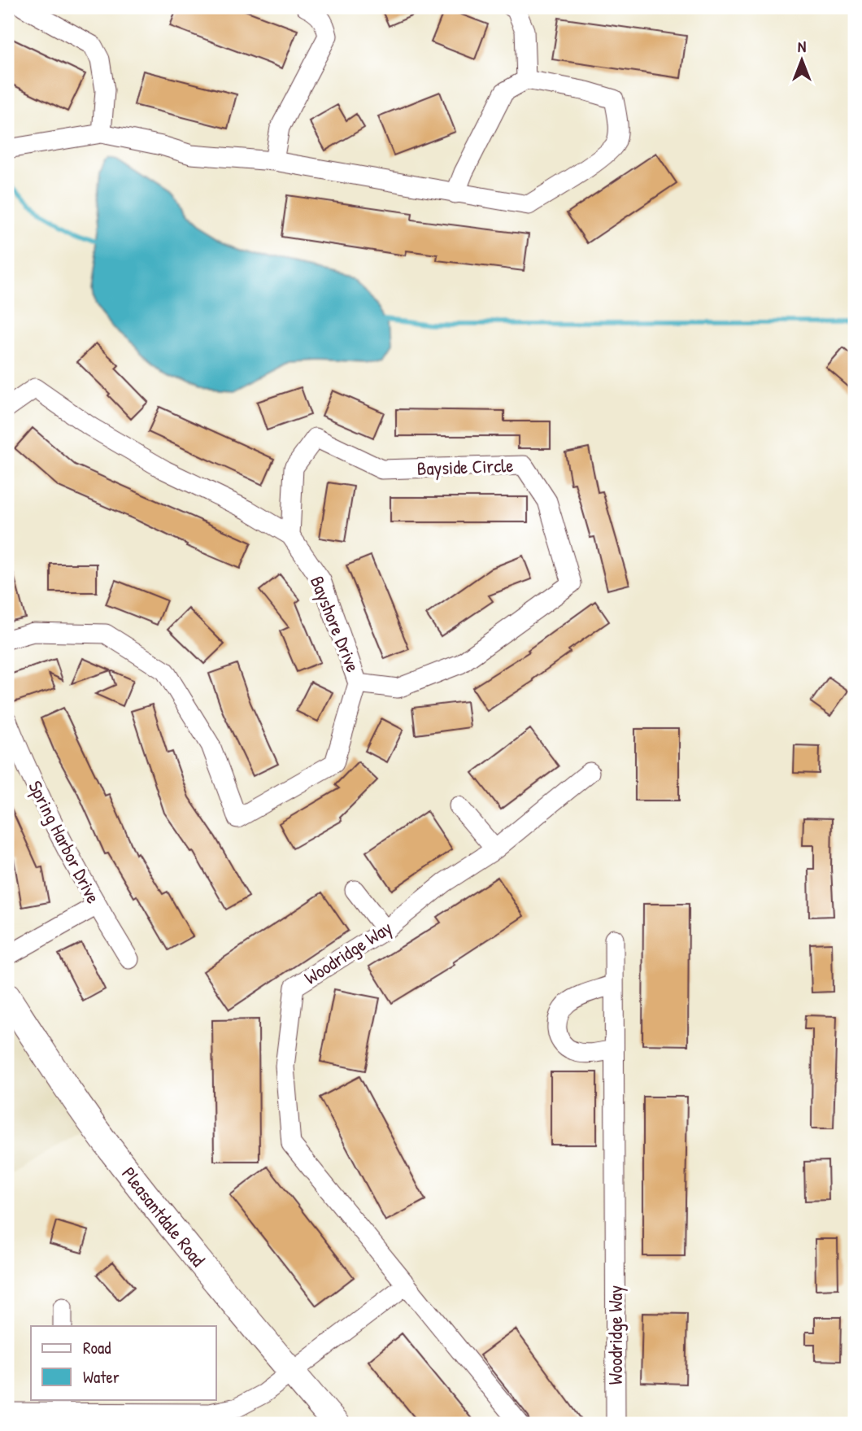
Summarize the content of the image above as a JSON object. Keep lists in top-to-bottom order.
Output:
{
  "streets": {
    "main road": ["Pleasantdale Road"],
    "street": [
      "Bayside Circle",
      "Bayshore Drive",
      "Spring Harbor Drive",
      "Woodridge Way"
    ]
  },
  "crossings": [
    ["Bayside Circle", "Bayshore Drive"]
  ],
  "legend": ["Road", "Water"],
  "north": "top"
}
